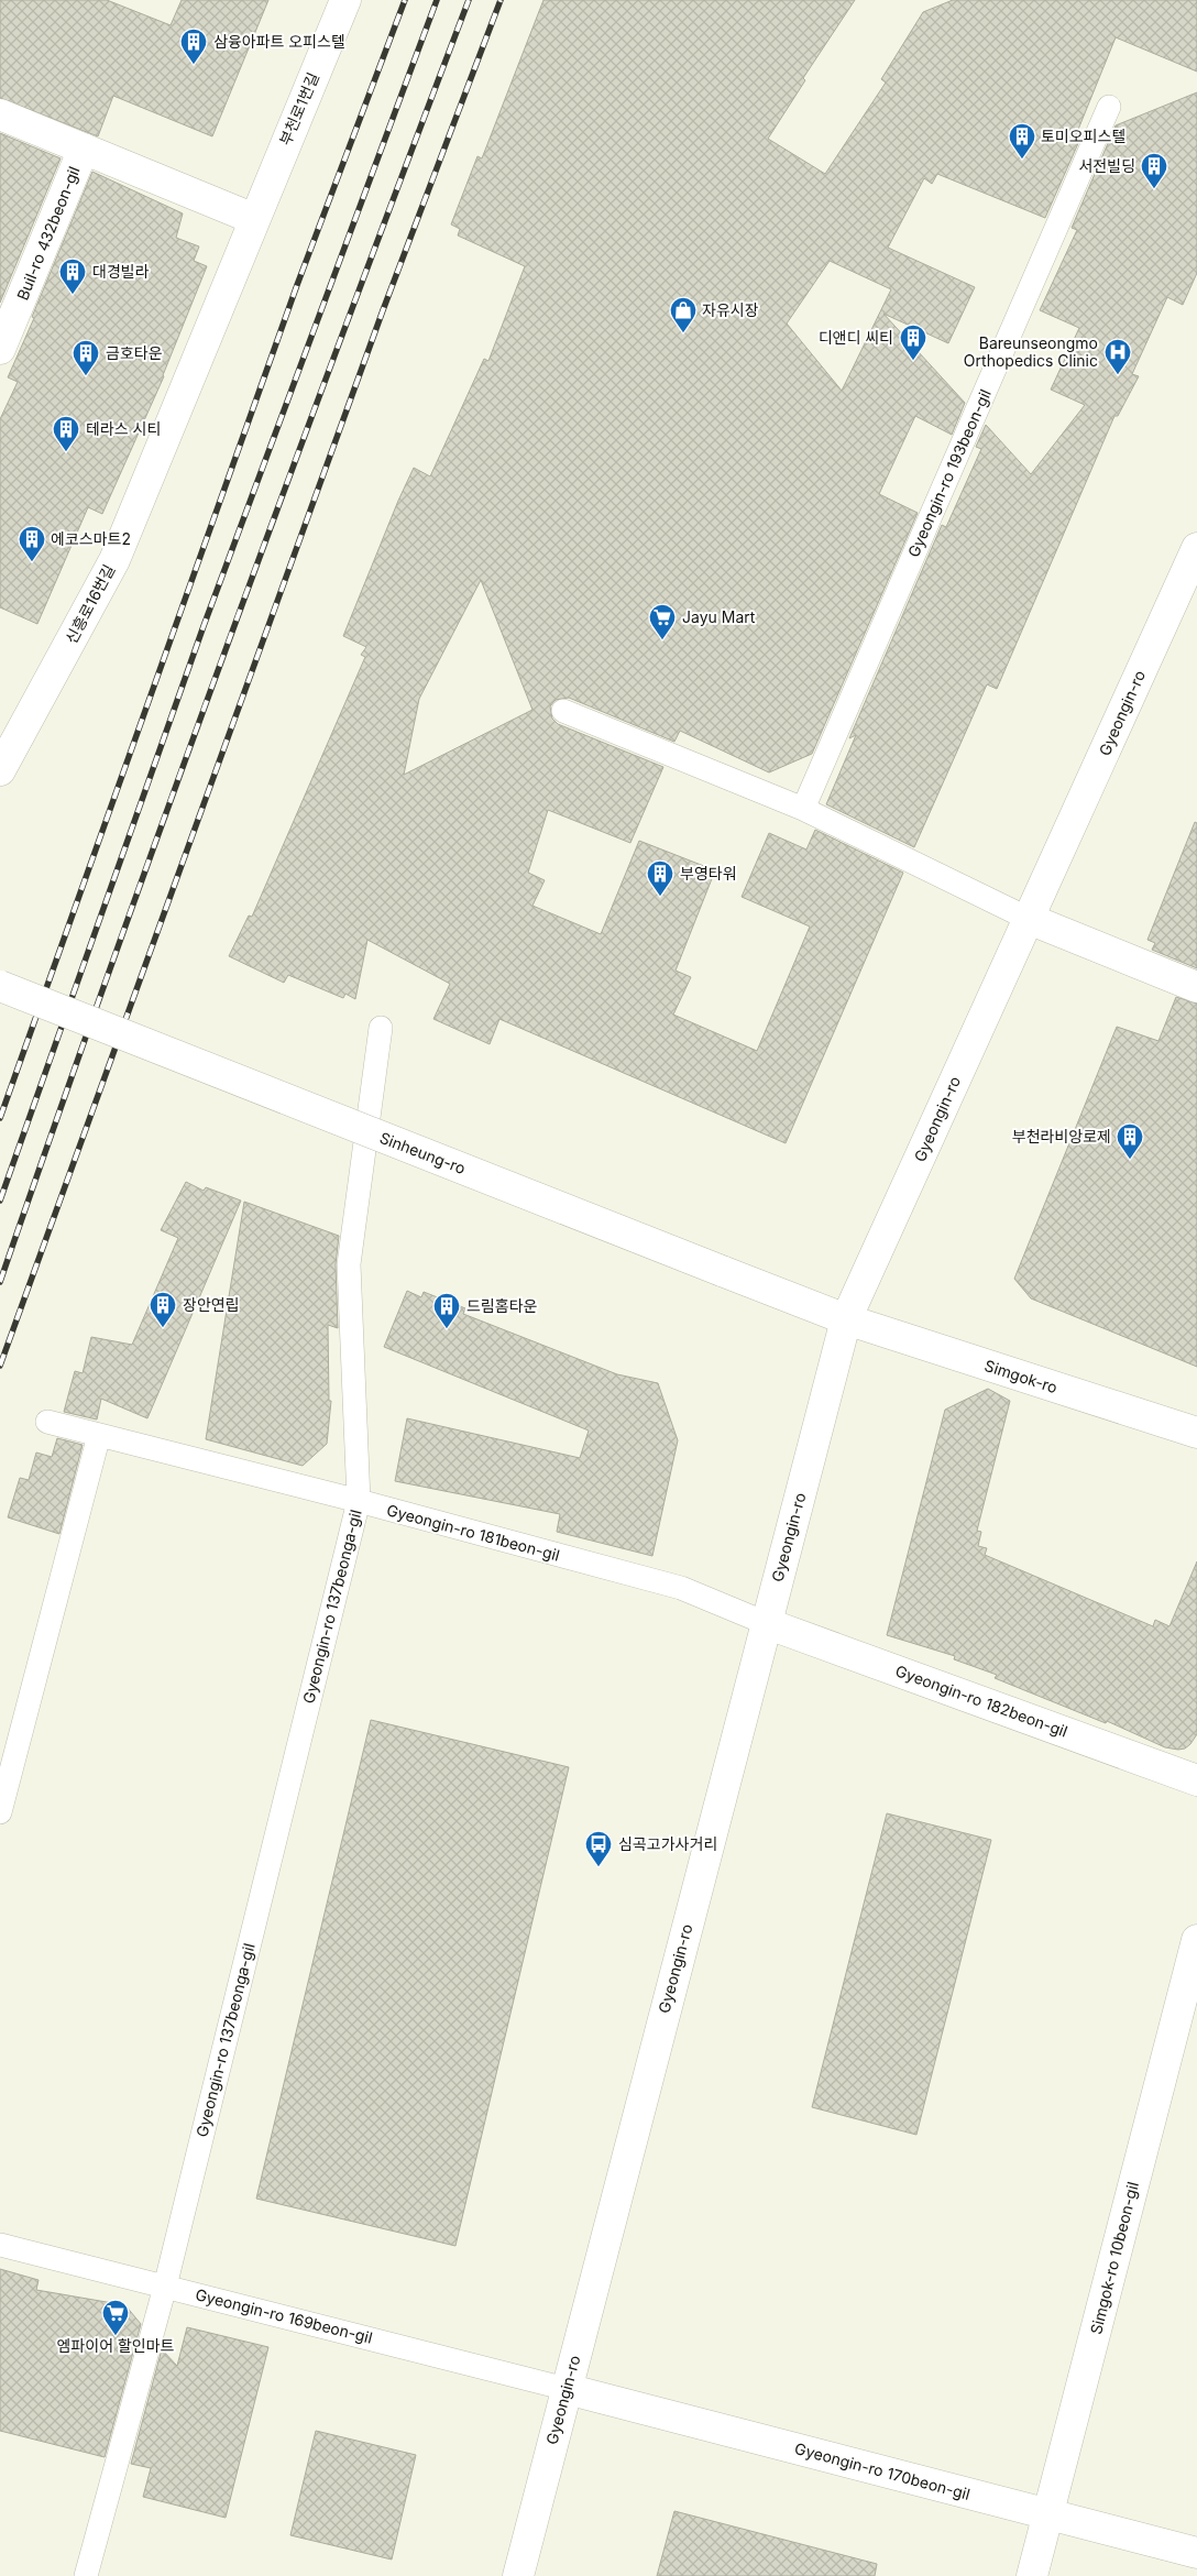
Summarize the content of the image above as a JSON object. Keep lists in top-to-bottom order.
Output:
{
  "streets": {
    "street": [
      "부천로1번길",
      "Buil-ro 432beon-gil",
      "신흥로16번길",
      "Gyeongin-ro",
      "Sinheung-ro",
      "Simgok-ro",
      "Gyeongin-ro 182beon-gil",
      "Simgok-ro 10beon-gil",
      "Gyeongin-ro 170beon-gil"
    ],
    "lane": [
      "Gyeongin-ro 193beon-gil",
      "Gyeongin-ro 181beon-gil",
      "Gyeongin-ro 137beonga-gil",
      "Gyeongin-ro 169beon-gil"
    ]
  },
  "crossings": [
    ["부천로1번길", "Buil-ro 432beon-gil"],
    ["부천로1번길", "신흥로16번길"],
    ["Buil-ro 432beon-gil", "신흥로16번길"],
    ["Gyeongin-ro", "Sinheung-ro"],
    ["Gyeongin-ro", "Simgok-ro"],
    ["Gyeongin-ro", "Gyeongin-ro 181beon-gil"],
    ["Gyeongin-ro", "Gyeongin-ro 182beon-gil"],
    ["Gyeongin-ro", "Gyeongin-ro 169beon-gil"],
    ["Gyeongin-ro", "Gyeongin-ro 170beon-gil"],
    ["Sinheung-ro", "Simgok-ro"],
    ["Gyeongin-ro 181beon-gil", "Gyeongin-ro 137beonga-gil"],
    ["Gyeongin-ro 181beon-gil", "Gyeongin-ro 182beon-gil"],
    ["Gyeongin-ro 137beonga-gil", "Gyeongin-ro 169beon-gil"],
    ["Simgok-ro 10beon-gil", "Gyeongin-ro 170beon-gil"],
    ["Gyeongin-ro 169beon-gil", "Gyeongin-ro 170beon-gil"]
  ],
  "places": {
    "building": [
      "삼융아파트 오피스텔",
      "토미오피스텔",
      "서전빌딩",
      "대경빌라",
      "디앤디 씨티",
      "금호타운",
      "테라스 시티",
      "에코스마트2",
      "부영타워",
      "부천라비앙로제",
      "장안연립",
      "드림홈타운"
    ],
    "shop": ["자유시장"],
    "hospital": ["Bareunseongmo Orthopedics Clinic"],
    "supermarket": ["Jayu Mart", "엠파이어 할인마트"],
    "bus stop": ["심곡고가사거리"]
  }
}
